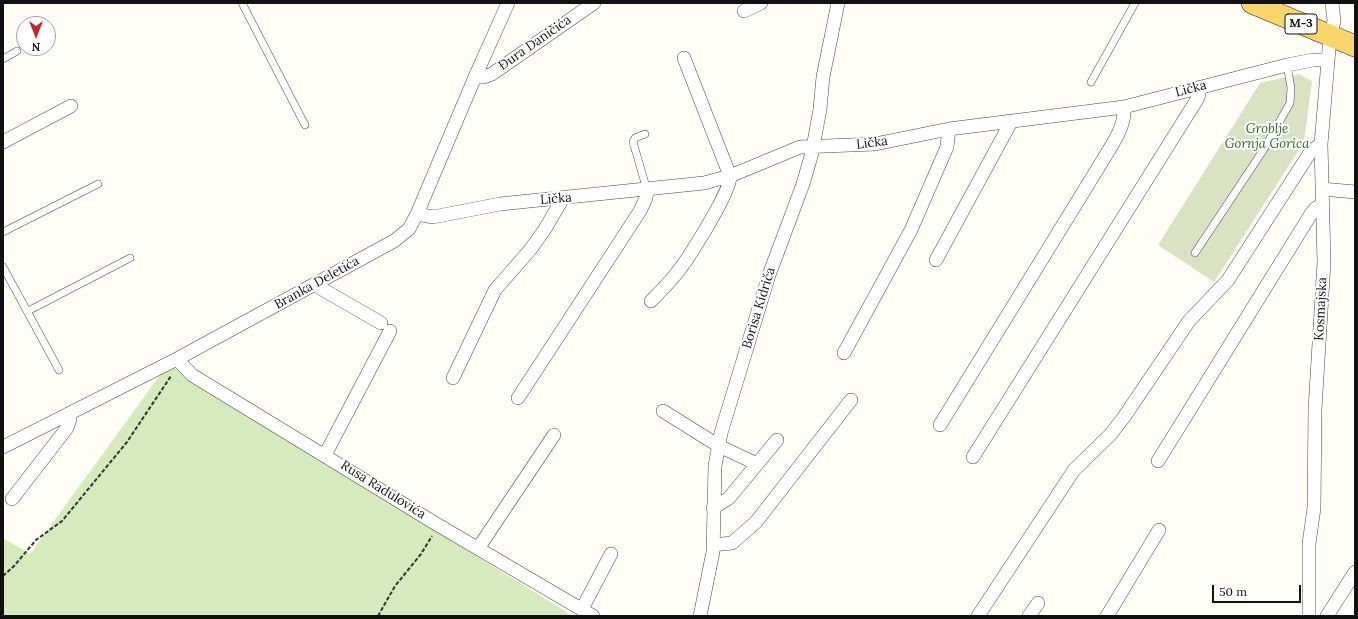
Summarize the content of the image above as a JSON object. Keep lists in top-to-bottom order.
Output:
{
  "streets": {
    "main road": ["M-3"],
    "street": [
      "Đura Daničića",
      "Lička",
      "Branka Deletića",
      "Borisa Kidriča",
      "Kosmajska",
      "Rusa Radulovića"
    ]
  },
  "crossings": [
    ["M-3", "Kosmajska"],
    ["Đura Daničića", "Branka Deletića"],
    ["Lička", "Branka Deletića"],
    ["Lička", "Borisa Kidriča"],
    ["Lička", "Kosmajska"],
    ["Branka Deletića", "Rusa Radulovića"]
  ],
  "parks": ["Groblje Gornja Gorica"],
  "scale_bar": "50 m",
  "north": "bottom"
}
